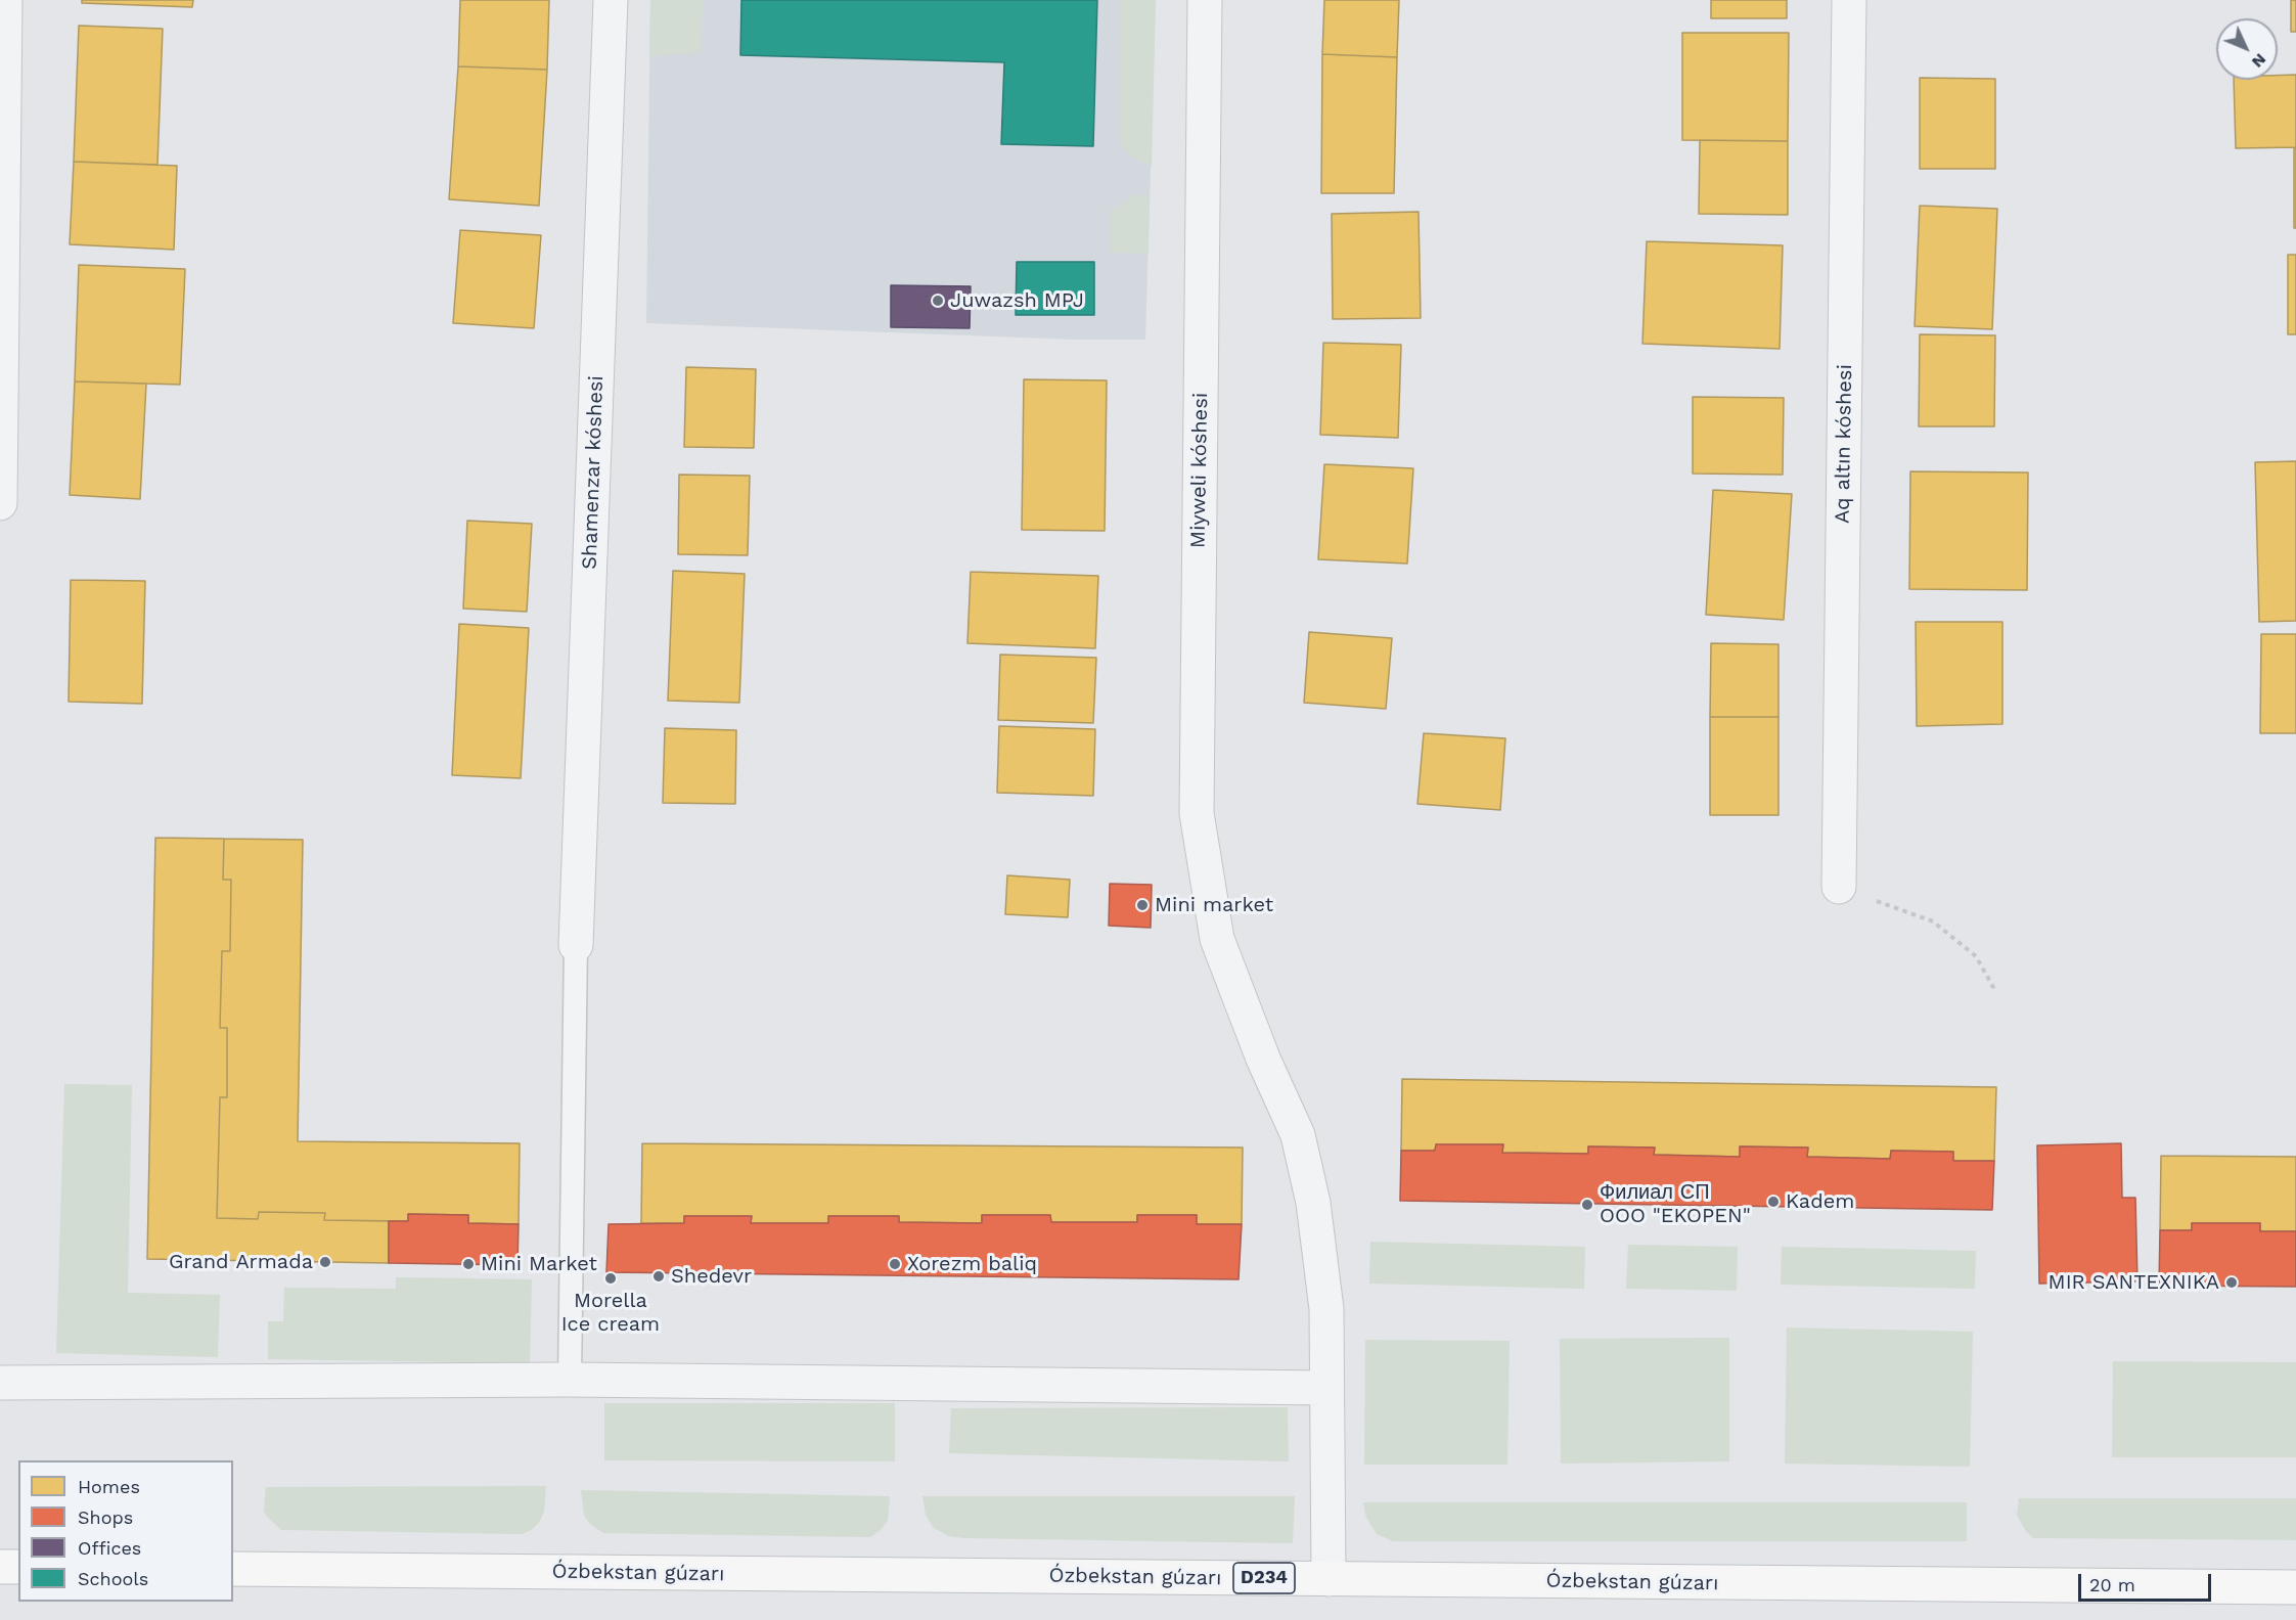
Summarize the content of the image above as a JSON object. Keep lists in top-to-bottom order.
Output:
{
  "streets": {
    "main road": ["Ózbekstan gúzarı", "D234"],
    "street": ["Aq altın kóshesi", "Miyweli kóshesi", "Shamenzar kóshesi"]
  },
  "crossings": [
    ["Miyweli kóshesi", "Ózbekstan gúzarı"]
  ],
  "places": [
    "Juwazsh MPJ",
    "Mini market",
    "Kadem",
    "Филиал СП OOO \"EKOPEN\"",
    "Grand Armada",
    "Mini Market",
    "Xorezm baliq",
    "Shedevr",
    "Morella Ice cream",
    "MIR SANTEXNIKA"
  ],
  "legend": [
    "Homes",
    "Shops",
    "Offices",
    "Schools"
  ],
  "scale_bar": "20 m",
  "north": "bottom right"
}
